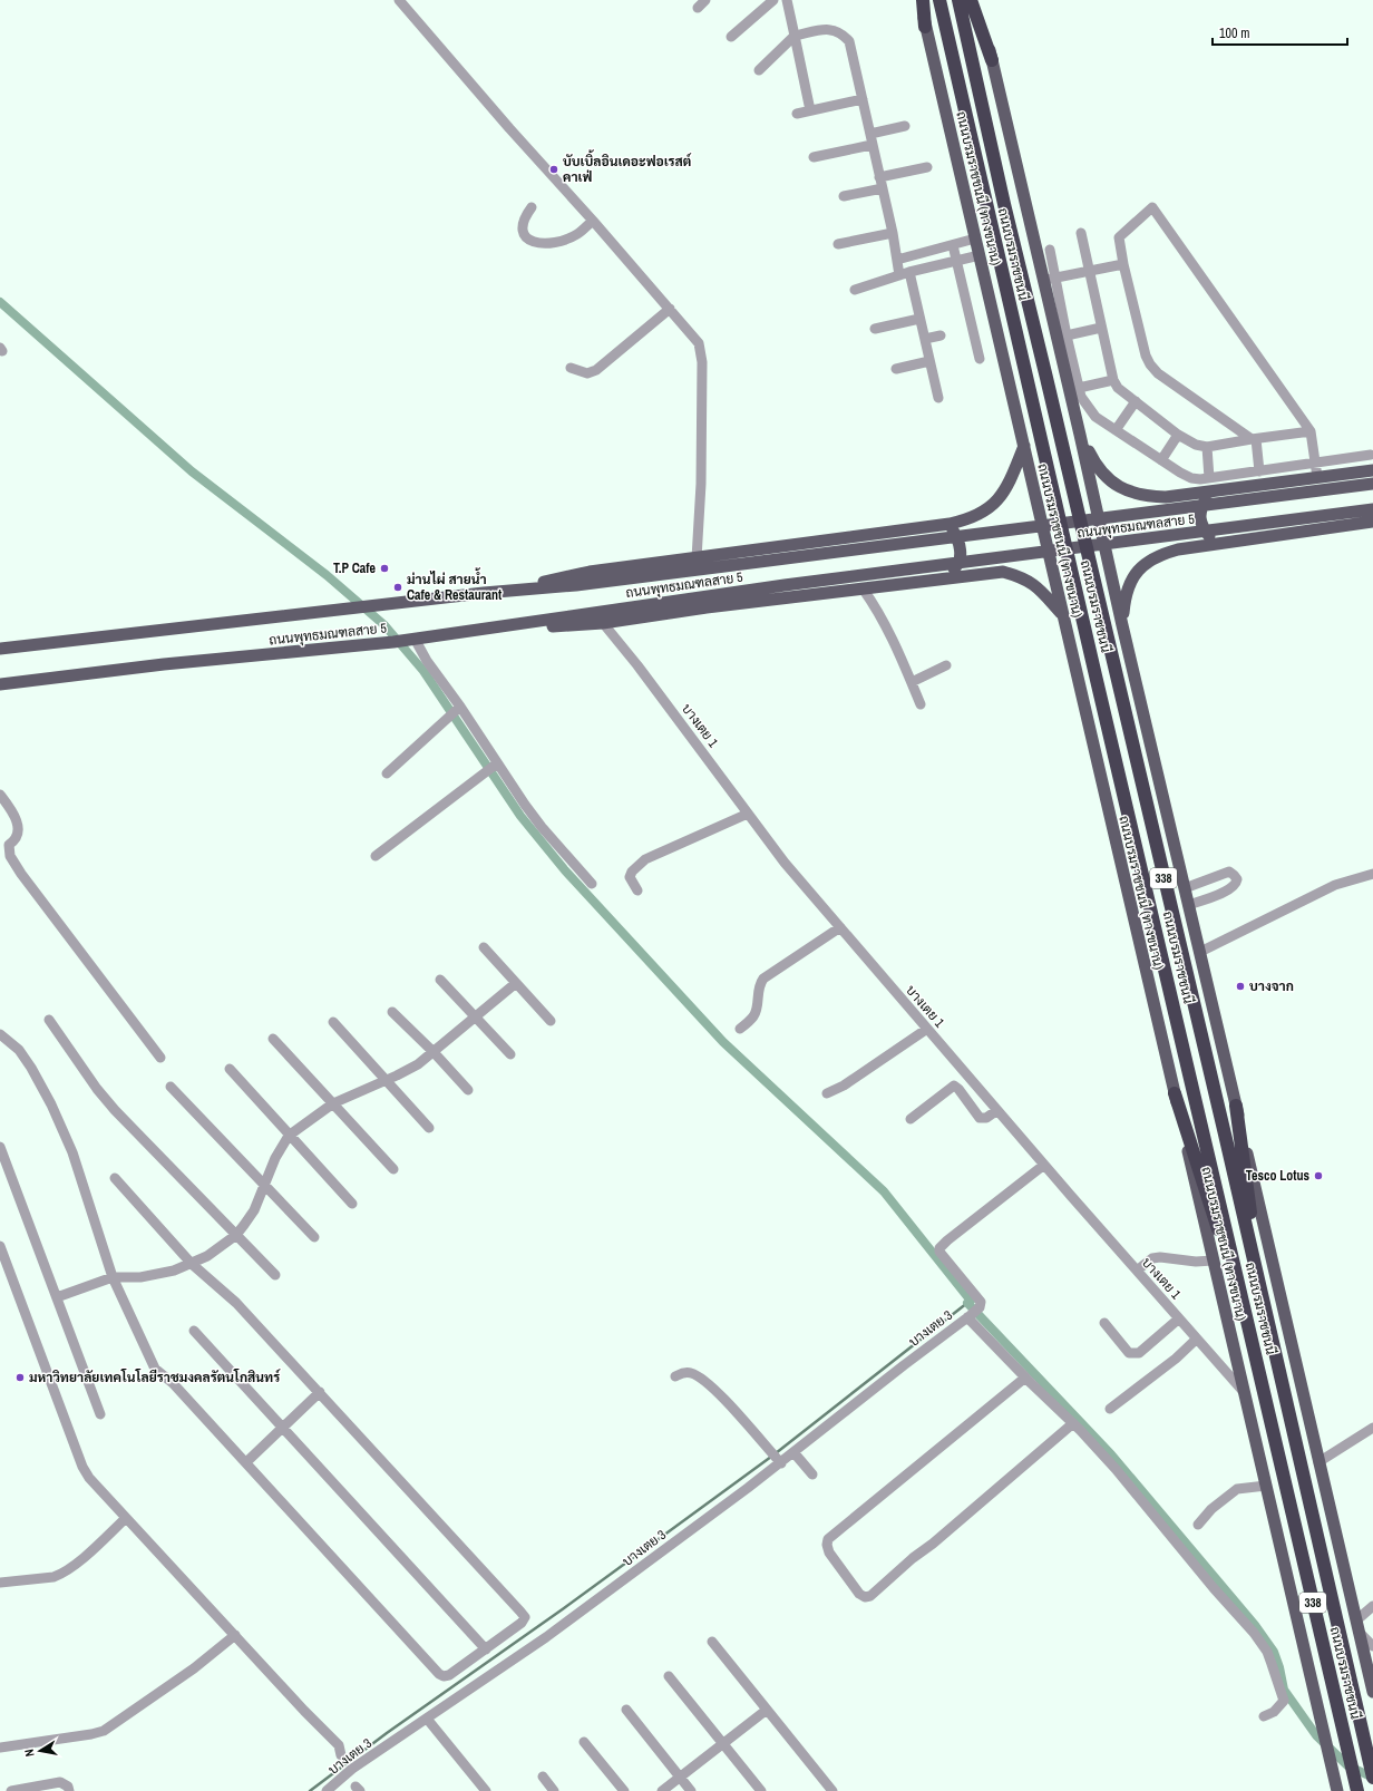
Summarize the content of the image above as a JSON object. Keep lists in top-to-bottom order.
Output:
{
  "streets": {
    "highway": ["ถนนบรมราชชนนี", "338"],
    "main road": ["ถนนบรมราชชนนี (ทางขนาน)", "ถนนพุทธมณฑลสาย 5"],
    "street": ["บางเตย 1", "บางเตย 3"]
  },
  "crossings": [
    ["ถนนบรมราชชนนี (ทางขนาน)", "บางเตย 1"],
    ["บางเตย 1", "บางเตย 3"]
  ],
  "places": [
    "บับเบิ้ลอินเดอะฟอเรสต์ คาเฟ่",
    "T.P Cafe",
    "ม่านไผ่ สายน้ำ Cafe & Restaurant",
    "บางจาก",
    "Tesco Lotus",
    "มหาวิทยาลัยเทคโนโลยีราชมงคลรัตนโกสินทร์"
  ],
  "scale_bar": "100 m",
  "north": "left"
}
